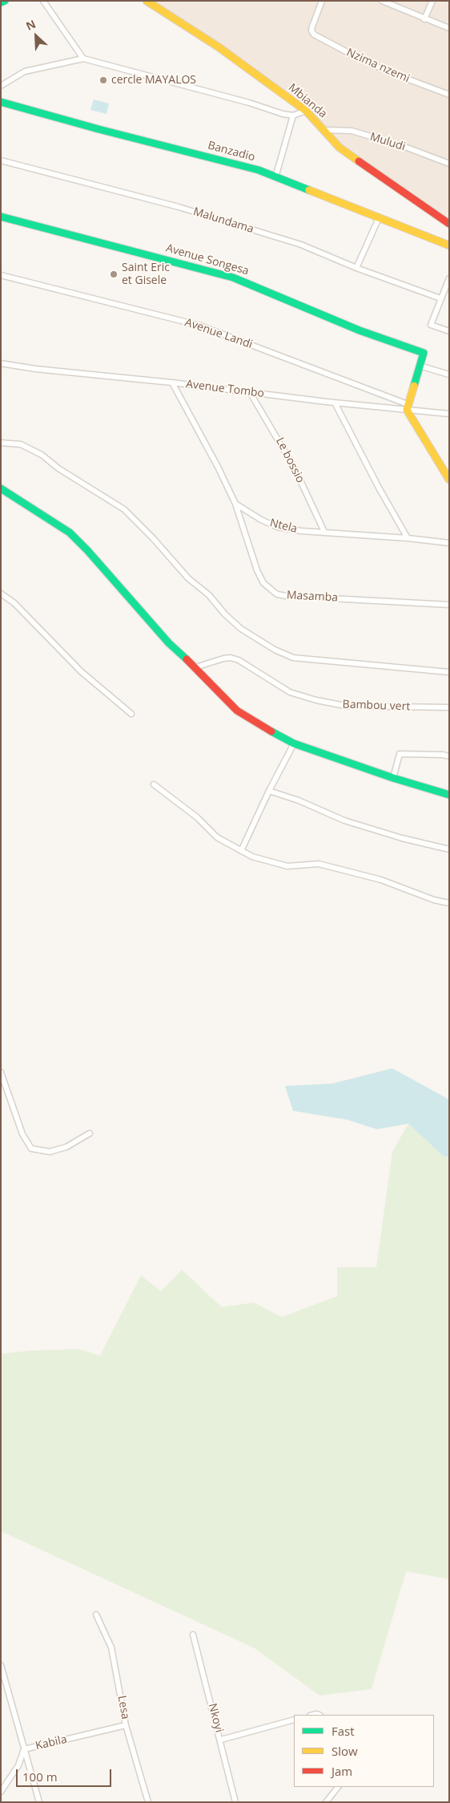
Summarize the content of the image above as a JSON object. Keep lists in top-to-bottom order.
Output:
{
  "streets": {
    "main road": ["Mbianda", "Banzadio", "Avenue Songesa"],
    "street": [
      "Nzima nzemi",
      "Muludi",
      "Malundama",
      "Avenue Landi",
      "Avenue Tombo",
      "Le bossio",
      "Ntela",
      "Masamba",
      "Bambou vert",
      "Lesa",
      "Nkoyi",
      "Kabila"
    ]
  },
  "crossings": [
    ["Mbianda", "Muludi"],
    ["Avenue Landi", "Avenue Tombo"],
    ["Avenue Tombo", "Le bossio"],
    ["Le bossio", "Ntela"],
    ["Ntela", "Masamba"],
    ["Lesa", "Kabila"]
  ],
  "places": ["cercle MAYALOS", "Saint Eric et Gisele"],
  "legend": ["Fast", "Slow", "Jam"],
  "scale_bar": "100 m",
  "north": "top left"
}
